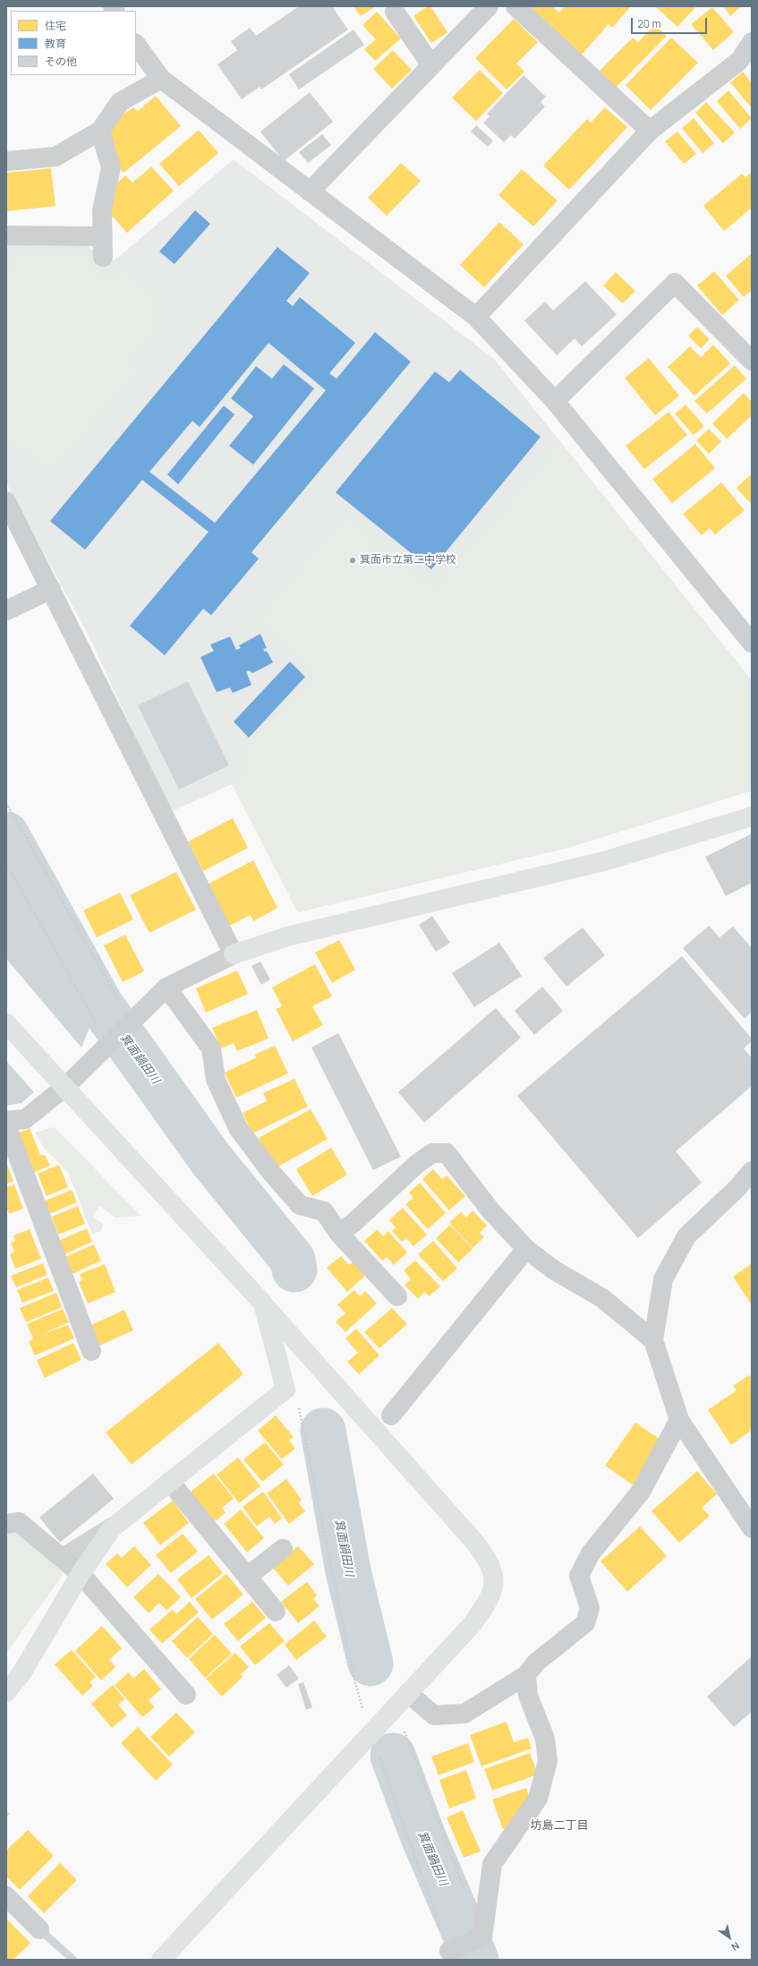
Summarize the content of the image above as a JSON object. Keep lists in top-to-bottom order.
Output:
{
  "districts": ["坊島二丁目"],
  "water": ["箕面鍋田川"],
  "places": ["箕面市立第二中学校"],
  "legend": ["住宅", "教育", "その他"],
  "scale_bar": "20 m",
  "north": "bottom right"
}
